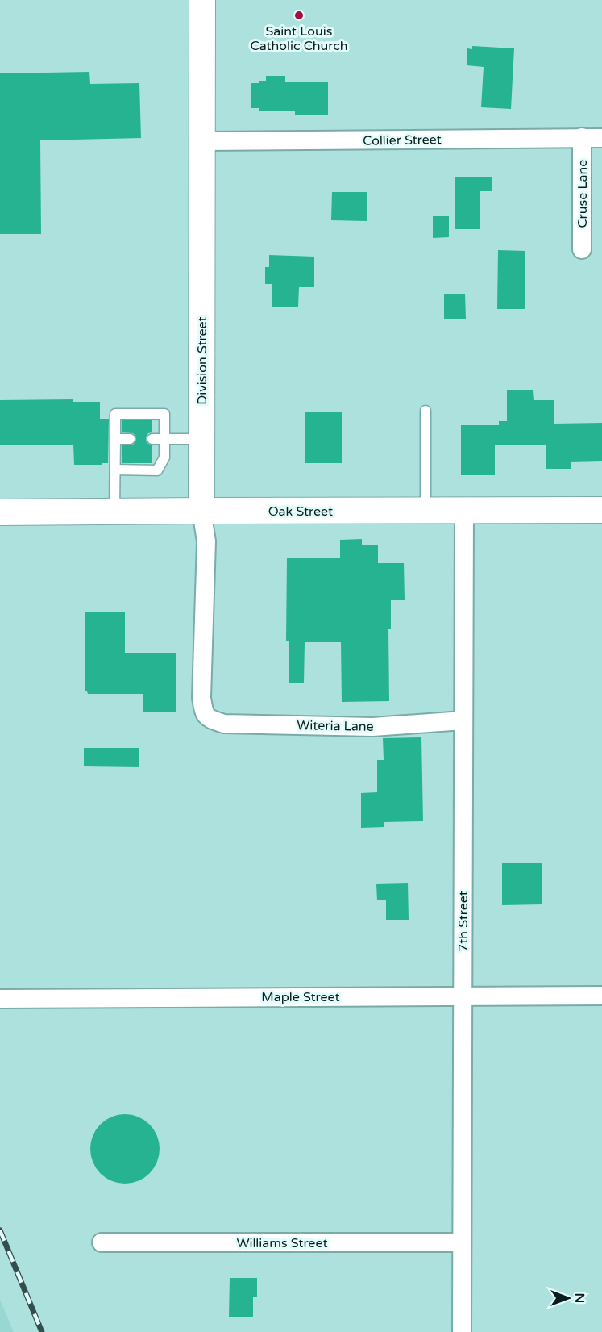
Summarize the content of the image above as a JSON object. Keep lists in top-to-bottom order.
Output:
{
  "streets": {
    "main road": ["Division Street", "Oak Street"],
    "street": [
      "Collier Street",
      "Cruse Lane",
      "Witeria Lane",
      "7th Street",
      "Maple Street",
      "Williams Street"
    ]
  },
  "crossings": [
    ["Collier Street", "Cruse Lane"],
    ["Collier Street", "Division Street"],
    ["Division Street", "Oak Street"],
    ["Division Street", "Witeria Lane"],
    ["Oak Street", "7th Street"],
    ["Witeria Lane", "7th Street"],
    ["7th Street", "Maple Street"],
    ["7th Street", "Williams Street"]
  ],
  "places": ["Saint Louis Catholic Church"],
  "north": "right"
}
